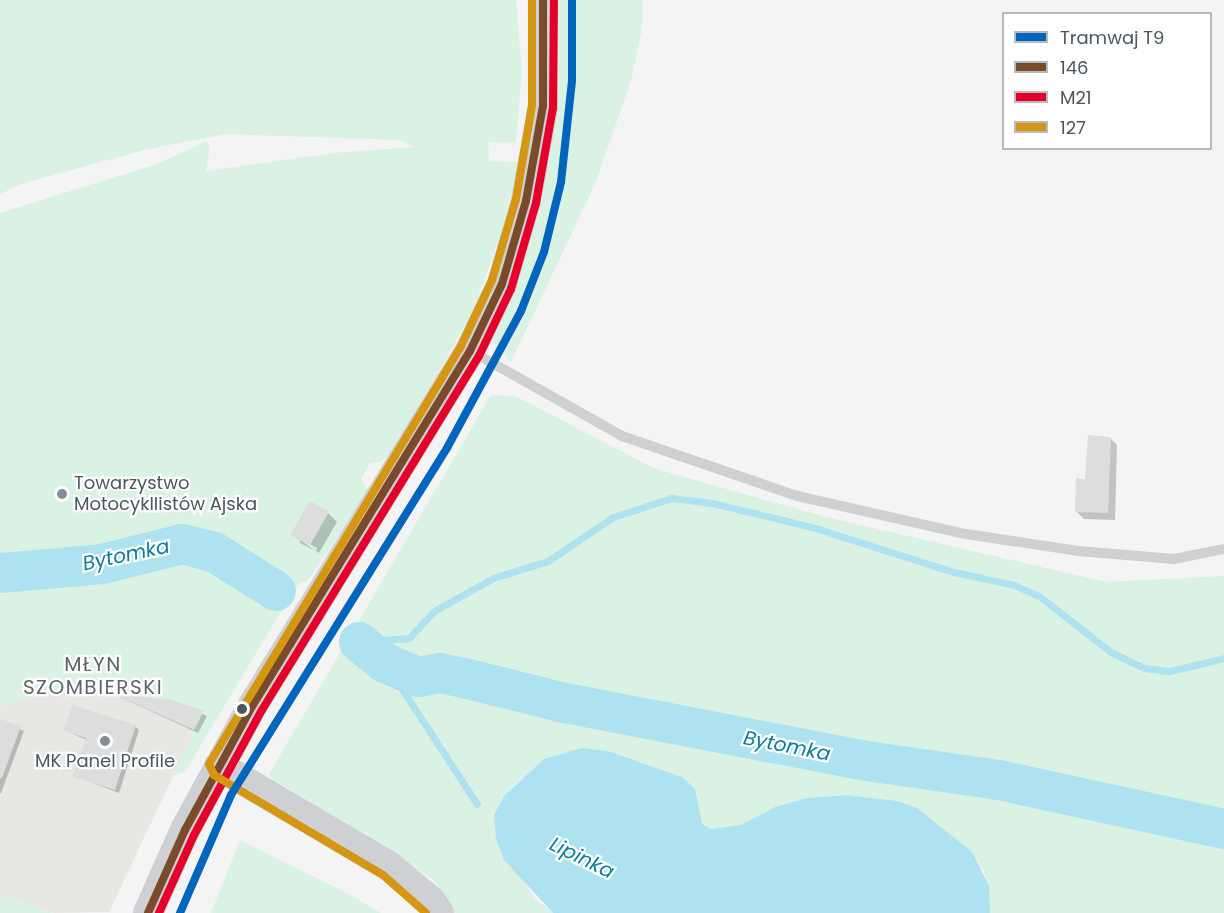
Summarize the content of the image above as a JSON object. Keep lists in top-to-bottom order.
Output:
{
  "districts": ["MŁYN SZOMBIERSKI"],
  "water": ["Bytomka", "Lipinka"],
  "places": ["Towarzystwo Motocykllistów Ajska", "MK Panel Profile"],
  "lines": [
    "tram line T9",
    "transit line 146",
    "transit line M21",
    "transit line 127"
  ],
  "legend": [
    "Tramwaj T9",
    "146",
    "M21",
    "127"
  ]
}
